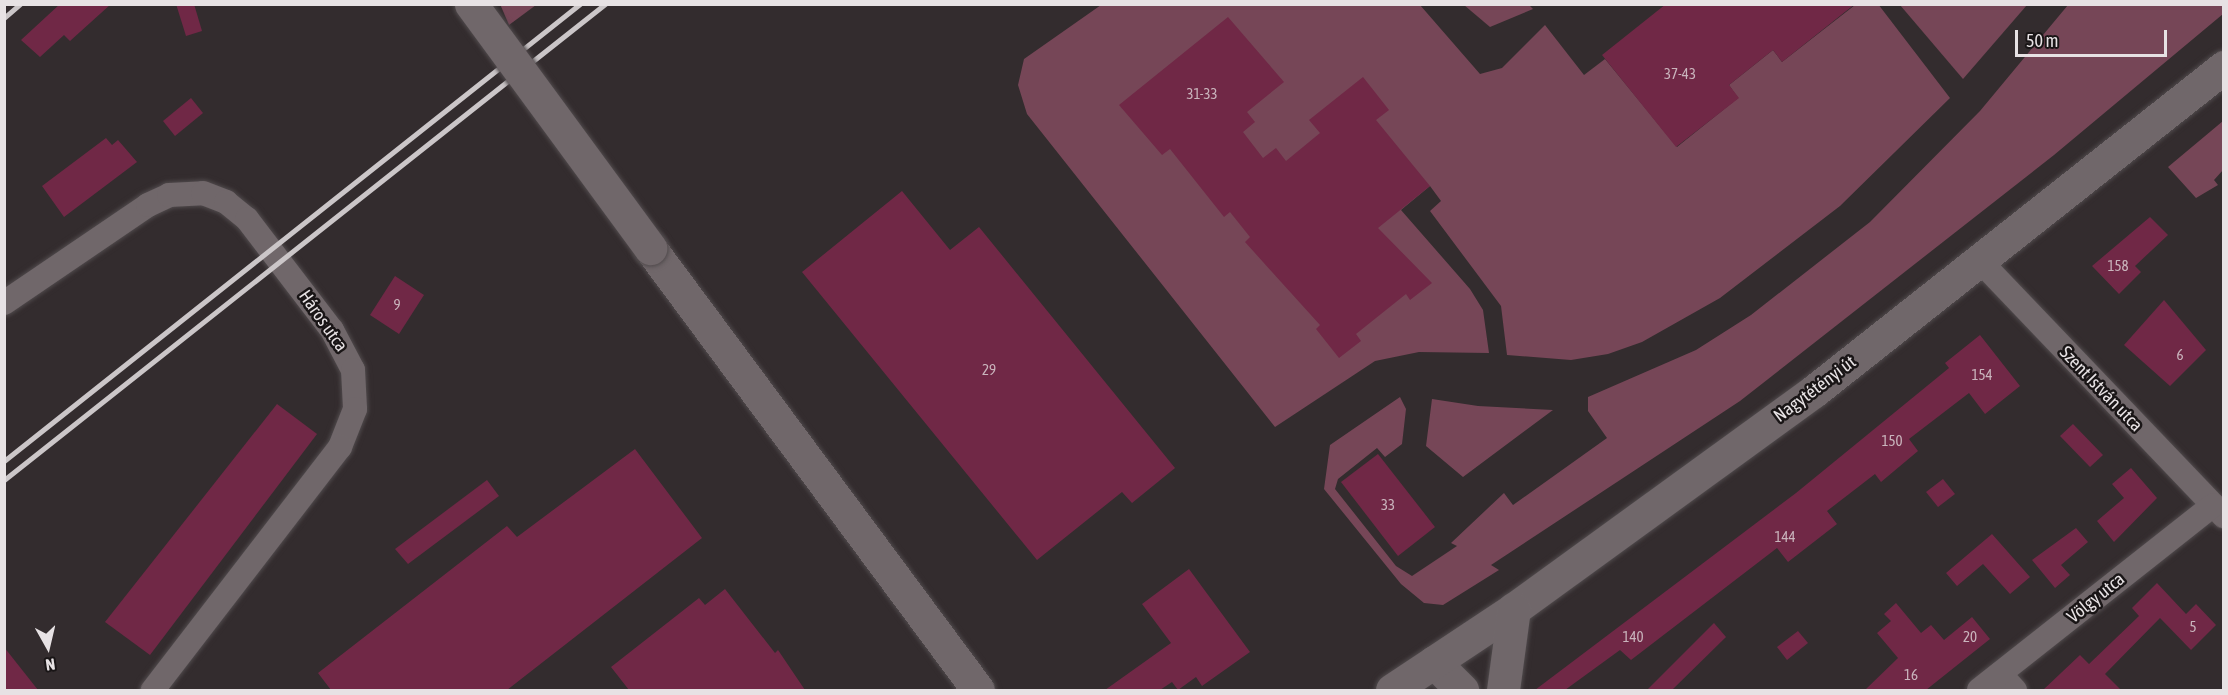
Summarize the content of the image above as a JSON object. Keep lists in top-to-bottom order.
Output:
{
  "streets": {
    "main road": ["Nagytétényi út"],
    "street": ["Háros utca", "Szent István utca", "Völgy utca"]
  },
  "crossings": [
    ["Nagytétényi út", "Szent István utca"],
    ["Szent István utca", "Völgy utca"]
  ],
  "house_numbers": [
    "37-43",
    "31-33",
    "158",
    "9",
    "6",
    "29",
    "154",
    "150",
    "33",
    "144",
    "5",
    "140",
    "20",
    "16"
  ],
  "scale_bar": "50 m",
  "north": "bottom"
}
